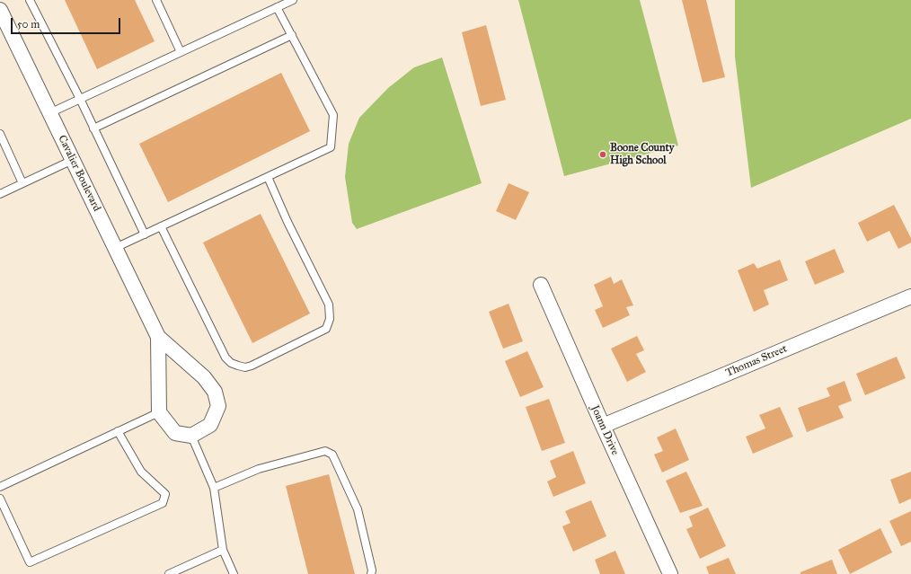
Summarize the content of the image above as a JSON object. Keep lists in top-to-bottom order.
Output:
{
  "streets": {
    "street": ["Cavalier Boulevard", "Thomas Street", "Joann Drive"]
  },
  "crossings": [
    ["Thomas Street", "Joann Drive"]
  ],
  "places": ["Boone County High School"],
  "scale_bar": "50 m"
}
